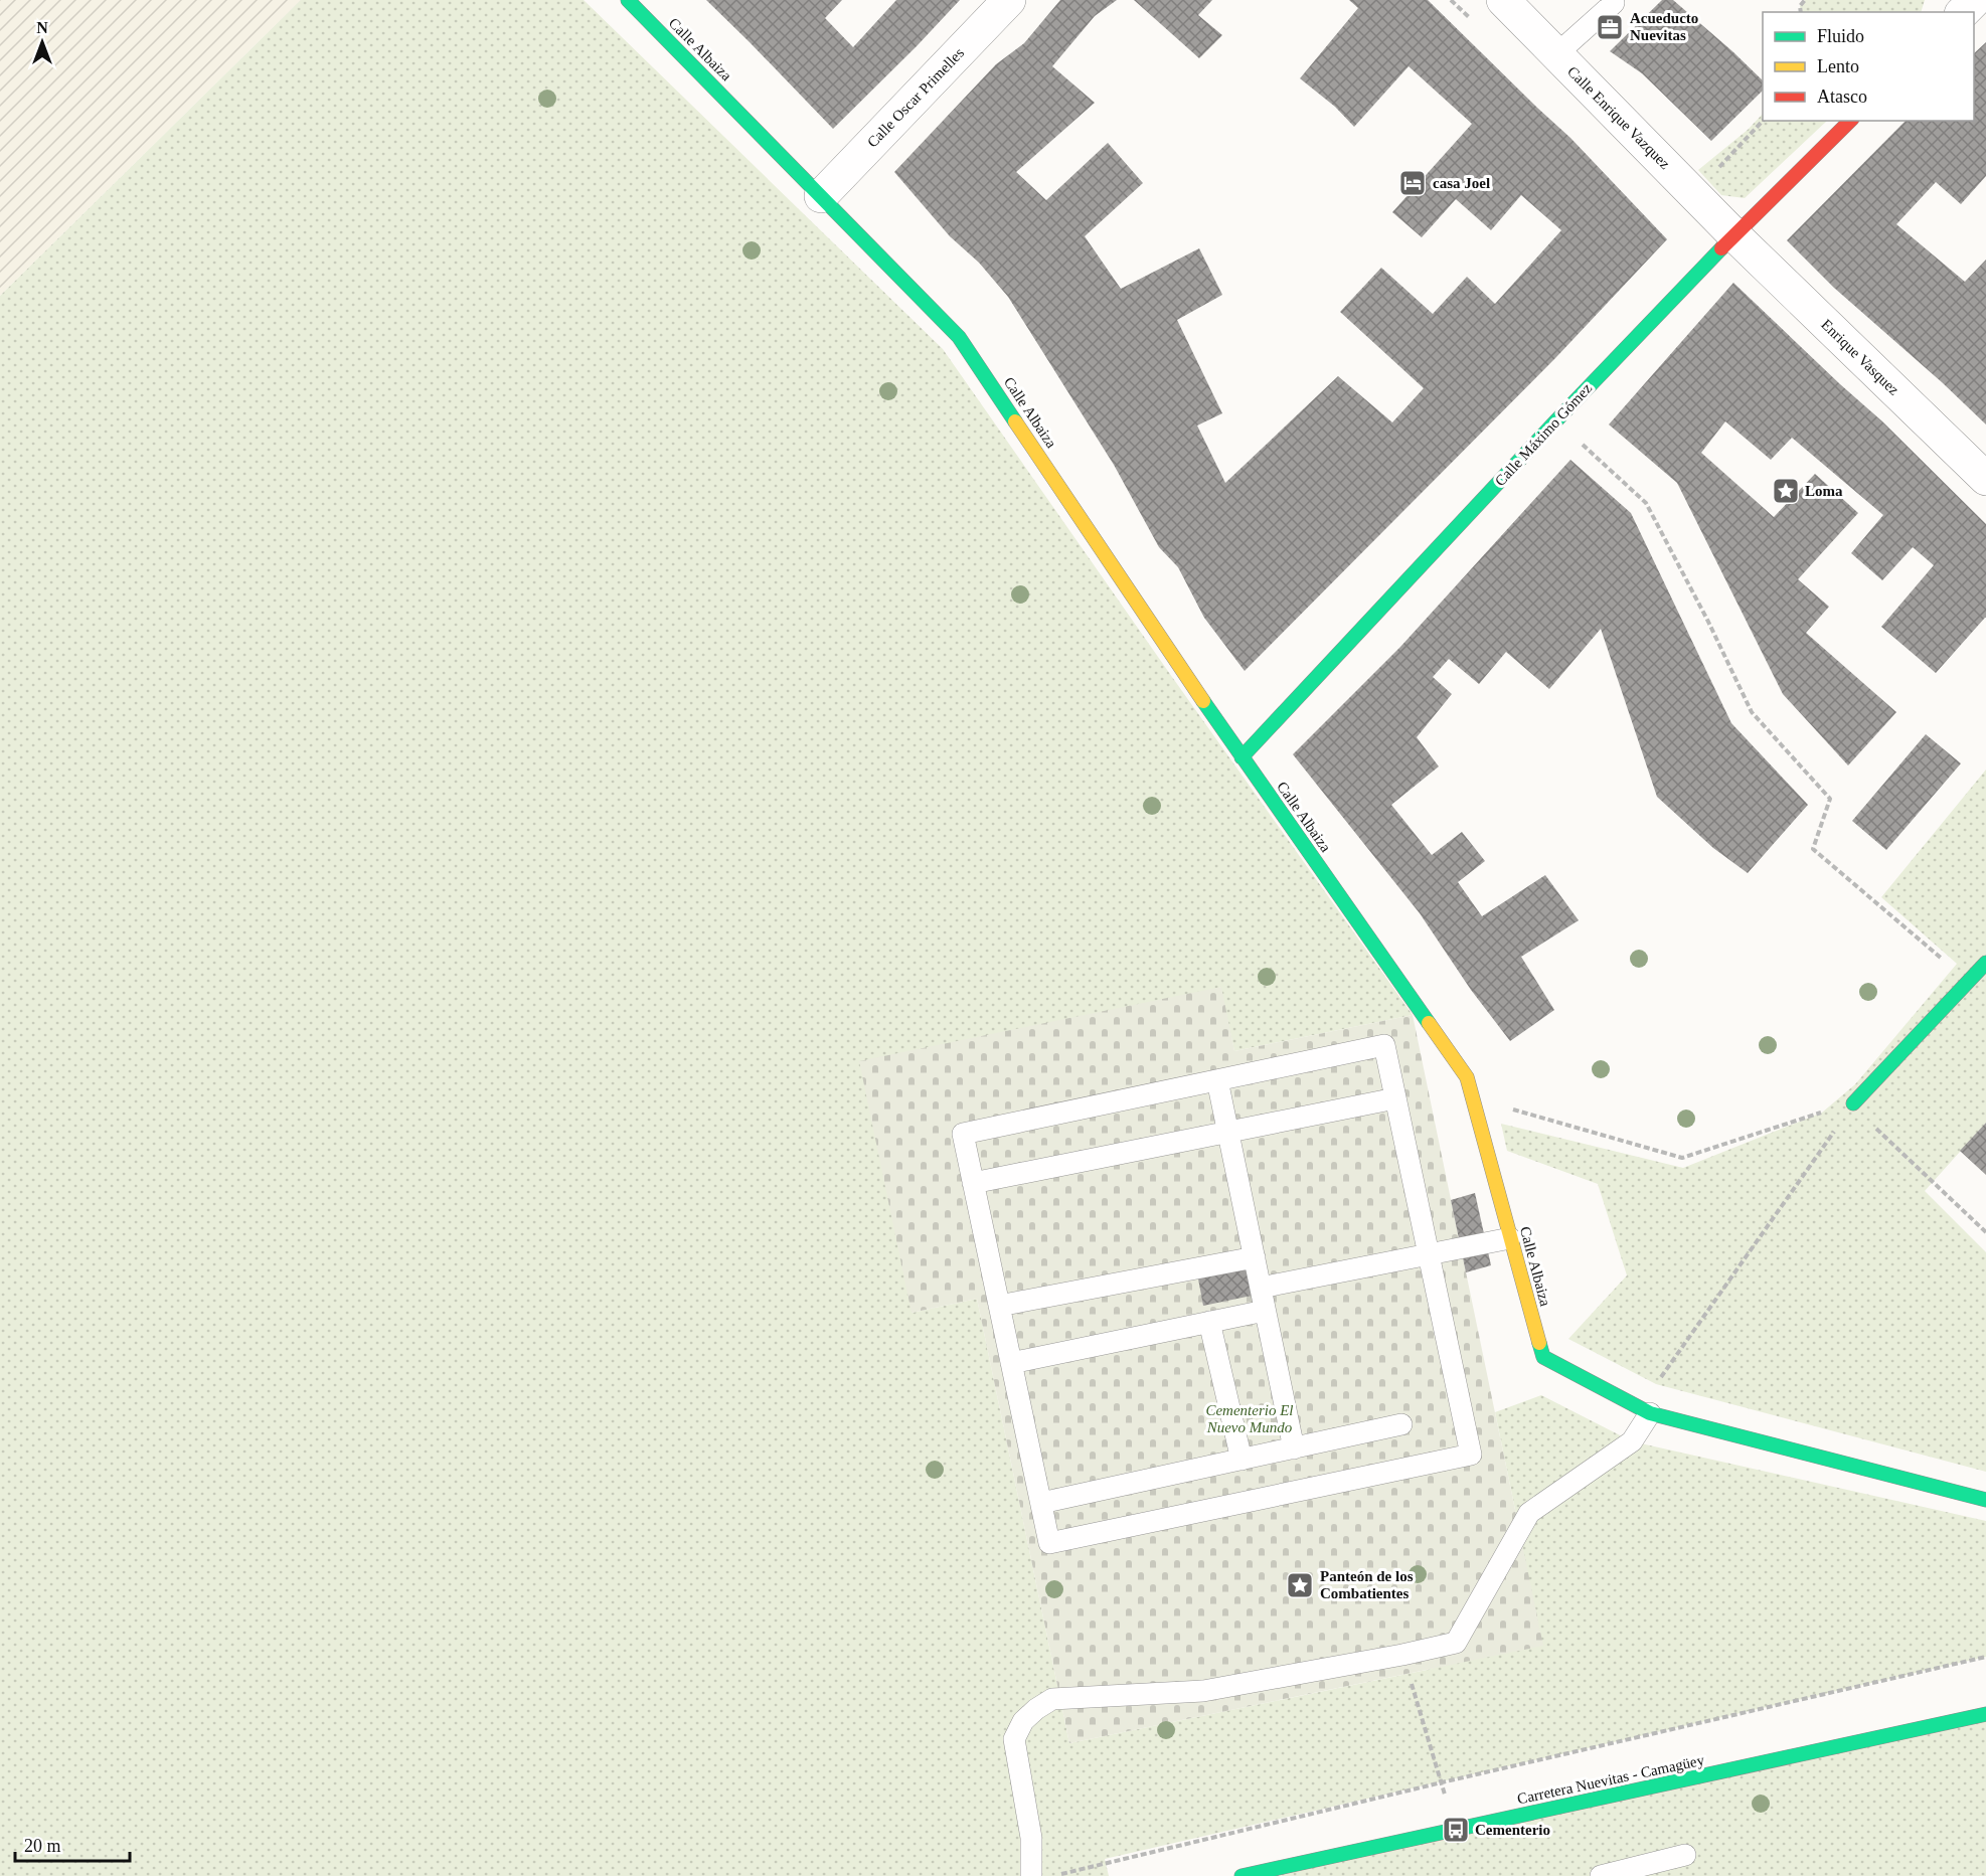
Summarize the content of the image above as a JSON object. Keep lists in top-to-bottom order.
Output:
{
  "streets": {
    "main road": ["Calle Albaiza", "Calle Máximo Gómez", "Carretera Nuevitas - Camagüey"],
    "street": ["Calle Oscar Primelles", "Calle Enrique Vazquez", "Enrique Vasquez"]
  },
  "crossings": [
    ["Calle Albaiza", "Calle Oscar Primelles"],
    ["Calle Albaiza", "Calle Máximo Gómez"],
    ["Calle Enrique Vazquez", "Enrique Vasquez"],
    ["Calle Enrique Vazquez", "Calle Máximo Gómez"],
    ["Enrique Vasquez", "Calle Máximo Gómez"]
  ],
  "parks": ["Cementerio El Nuevo Mundo"],
  "places": {
    "office": ["Acueducto Nuevitas"],
    "hotel": ["casa Joel"],
    "place": ["Loma", "Panteón de los Combatientes"],
    "bus stop": ["Cementerio"]
  },
  "legend": ["Fluido", "Lento", "Atasco"],
  "scale_bar": "20 m",
  "north": "top"
}
